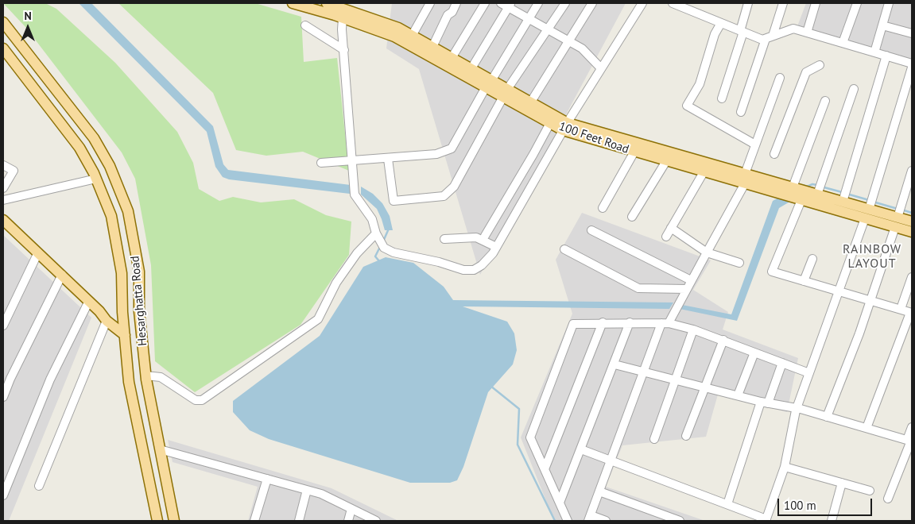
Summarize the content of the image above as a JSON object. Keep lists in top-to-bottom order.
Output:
{
  "streets": {
    "main road": ["100 Feet Road", "Hesarghatta Road"]
  },
  "districts": ["RAINBOW LAYOUT"],
  "scale_bar": "100 m",
  "north": "top"
}
